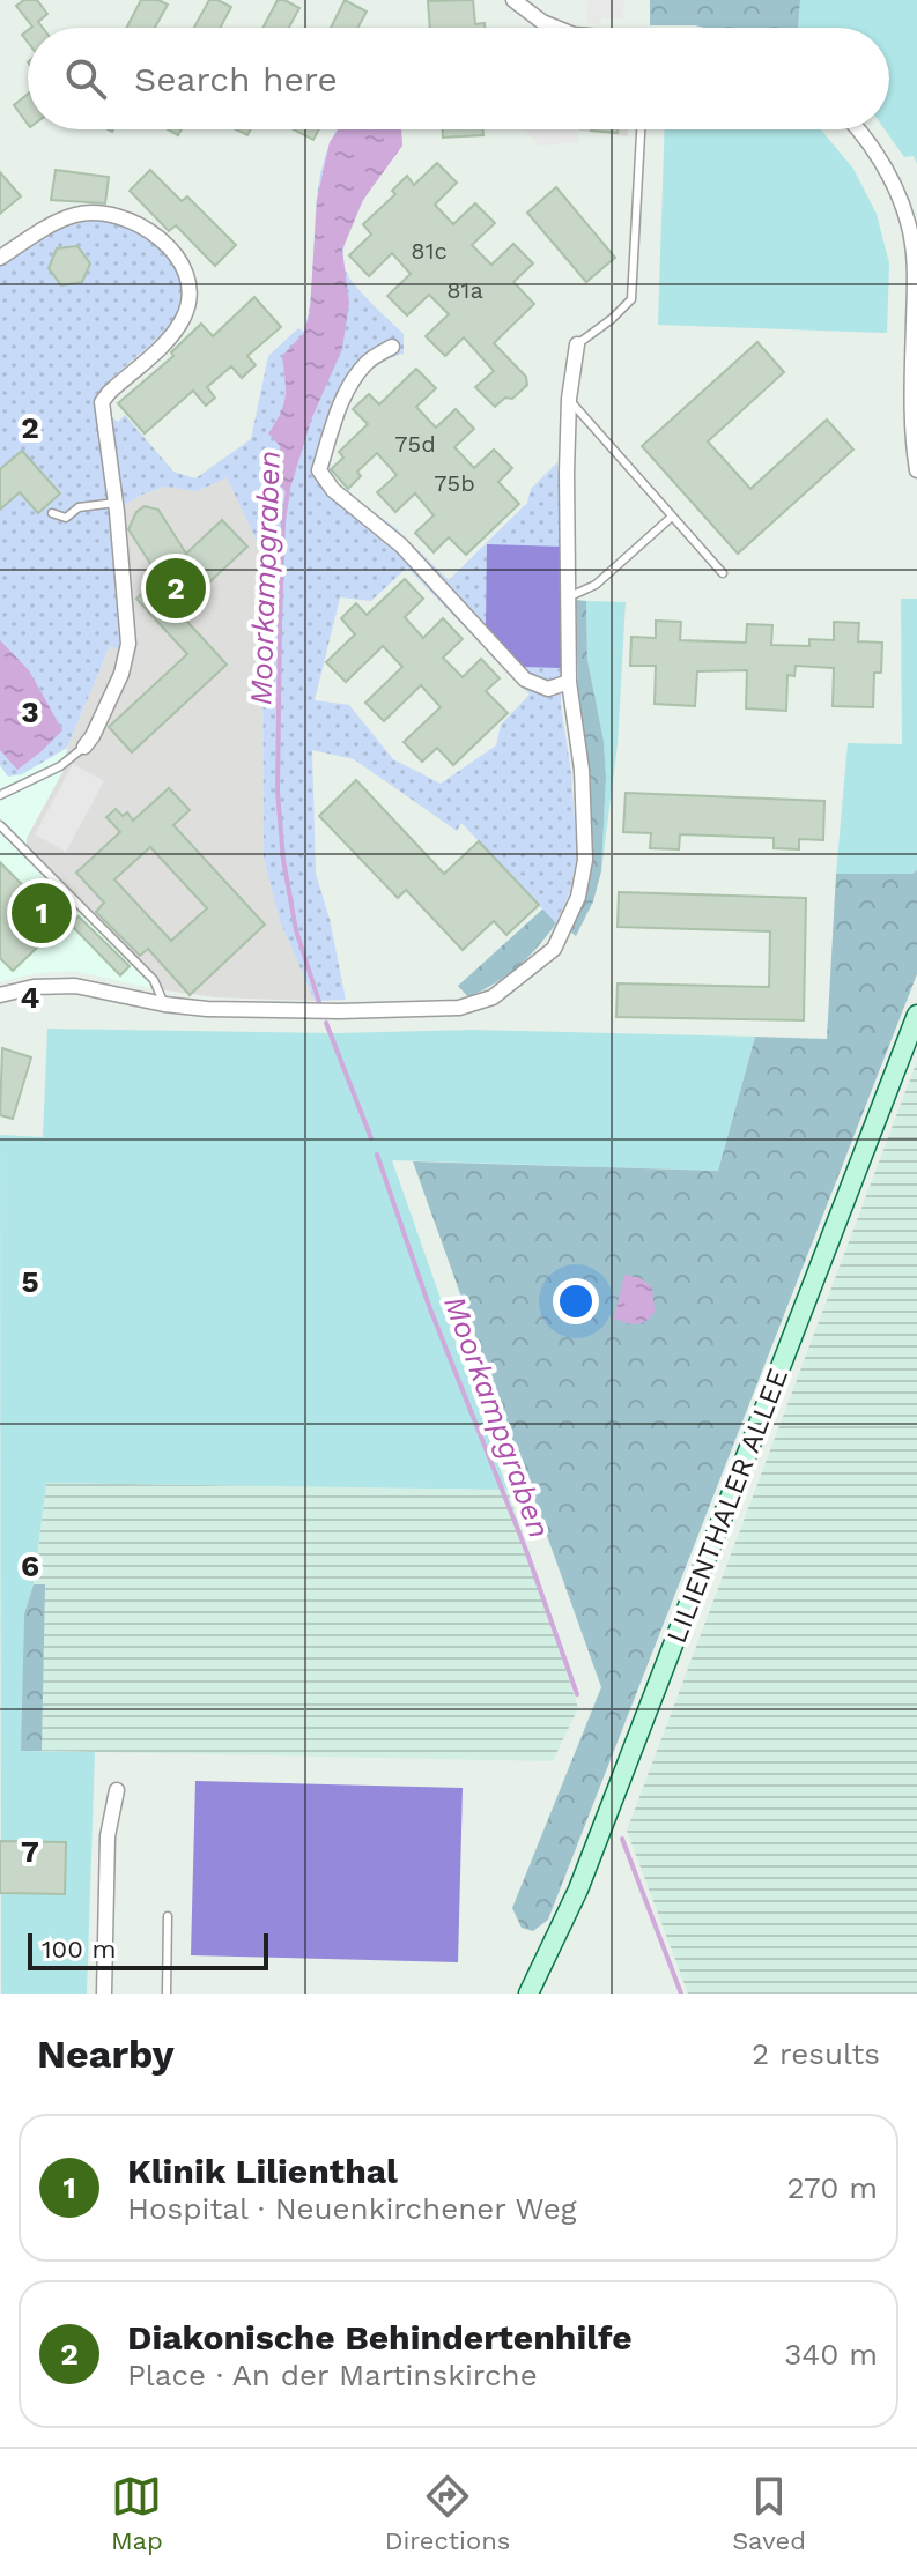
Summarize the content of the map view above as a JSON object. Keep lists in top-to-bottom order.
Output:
{
  "streets": {
    "main road": ["LILIENTHALER ALLEE"]
  },
  "water": ["Moorkampgraben"],
  "house_numbers": [
    "81c",
    "81a",
    "75d",
    "75b"
  ],
  "scale_bar": "100 m",
  "page": {
    "search": "Search here",
    "pins": ["2", "1"],
    "scale": "100 m",
    "heading": ["Nearby", "2 results"],
    "list": [
      {
        "mark": "1",
        "name": "Klinik Lilienthal",
        "note": "Hospital · Neuenkirchener Weg",
        "value": "270 m"
      },
      {
        "mark": "2",
        "name": "Diakonische Behindertenhilfe",
        "note": "Place · An der Martinskirche",
        "value": "340 m"
      }
    ],
    "nav": ["Map", "Directions", "Saved"]
  },
  "grid": {
    "rows": [
      "2",
      "3",
      "4",
      "5",
      "6",
      "7"
    ]
  }
}
